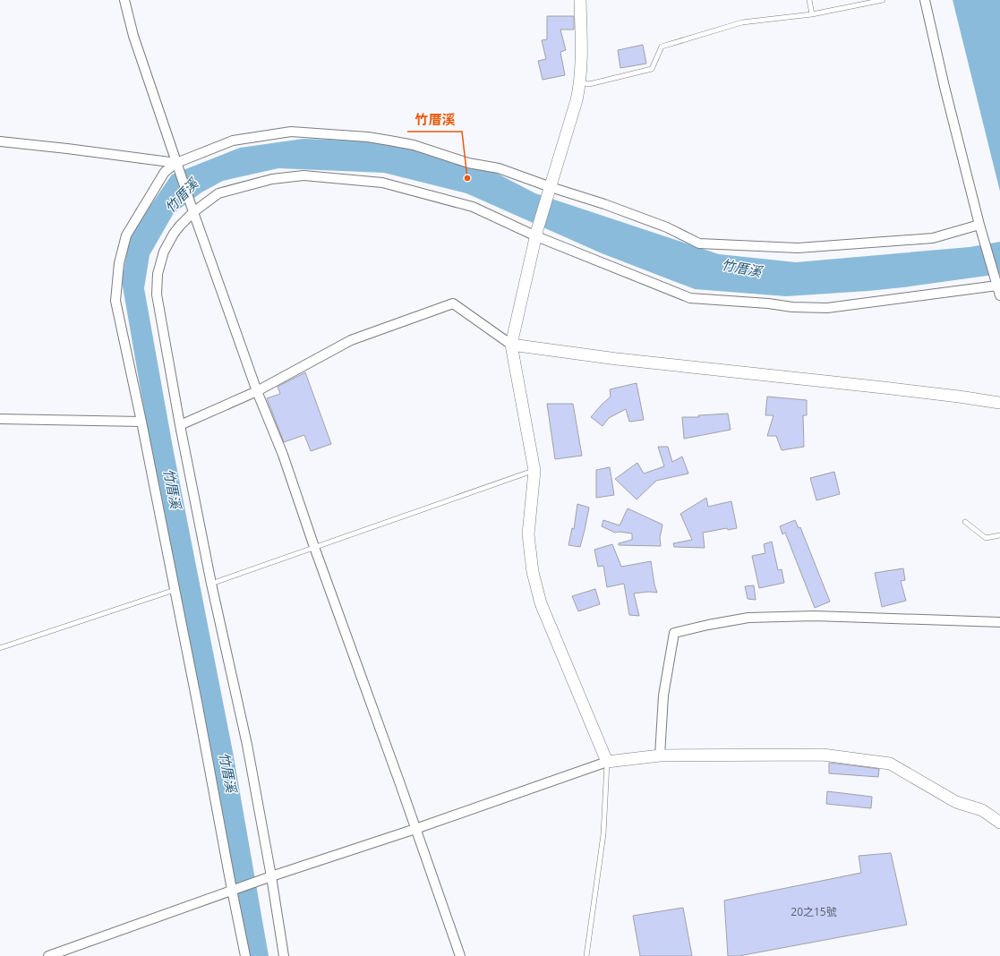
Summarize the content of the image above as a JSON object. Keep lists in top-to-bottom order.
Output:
{
  "water": ["竹厝溪"],
  "places": ["竹厝溪"],
  "house_numbers": ["20之15號"]
}
